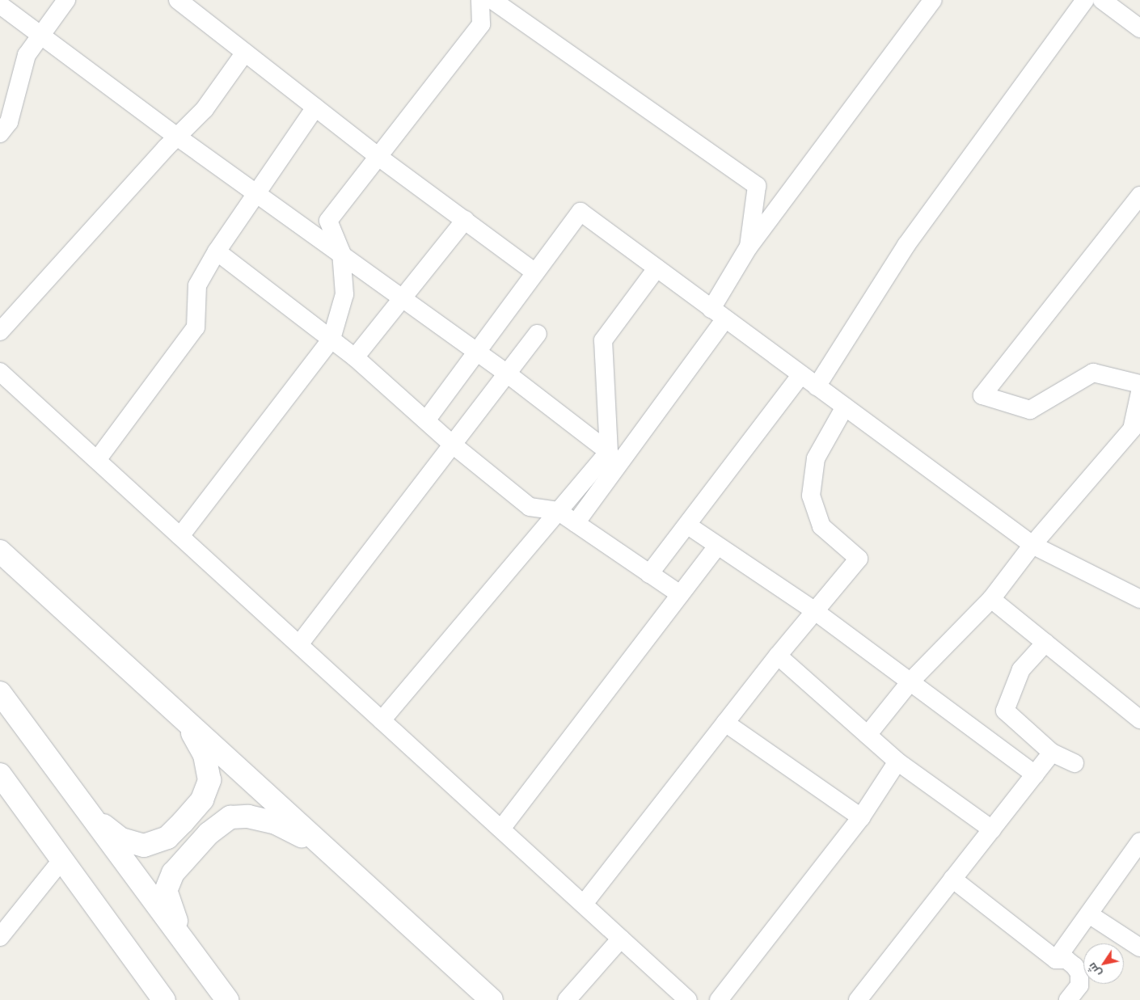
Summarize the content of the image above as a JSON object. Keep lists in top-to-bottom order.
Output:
{
  "north": "bottom left"
}
